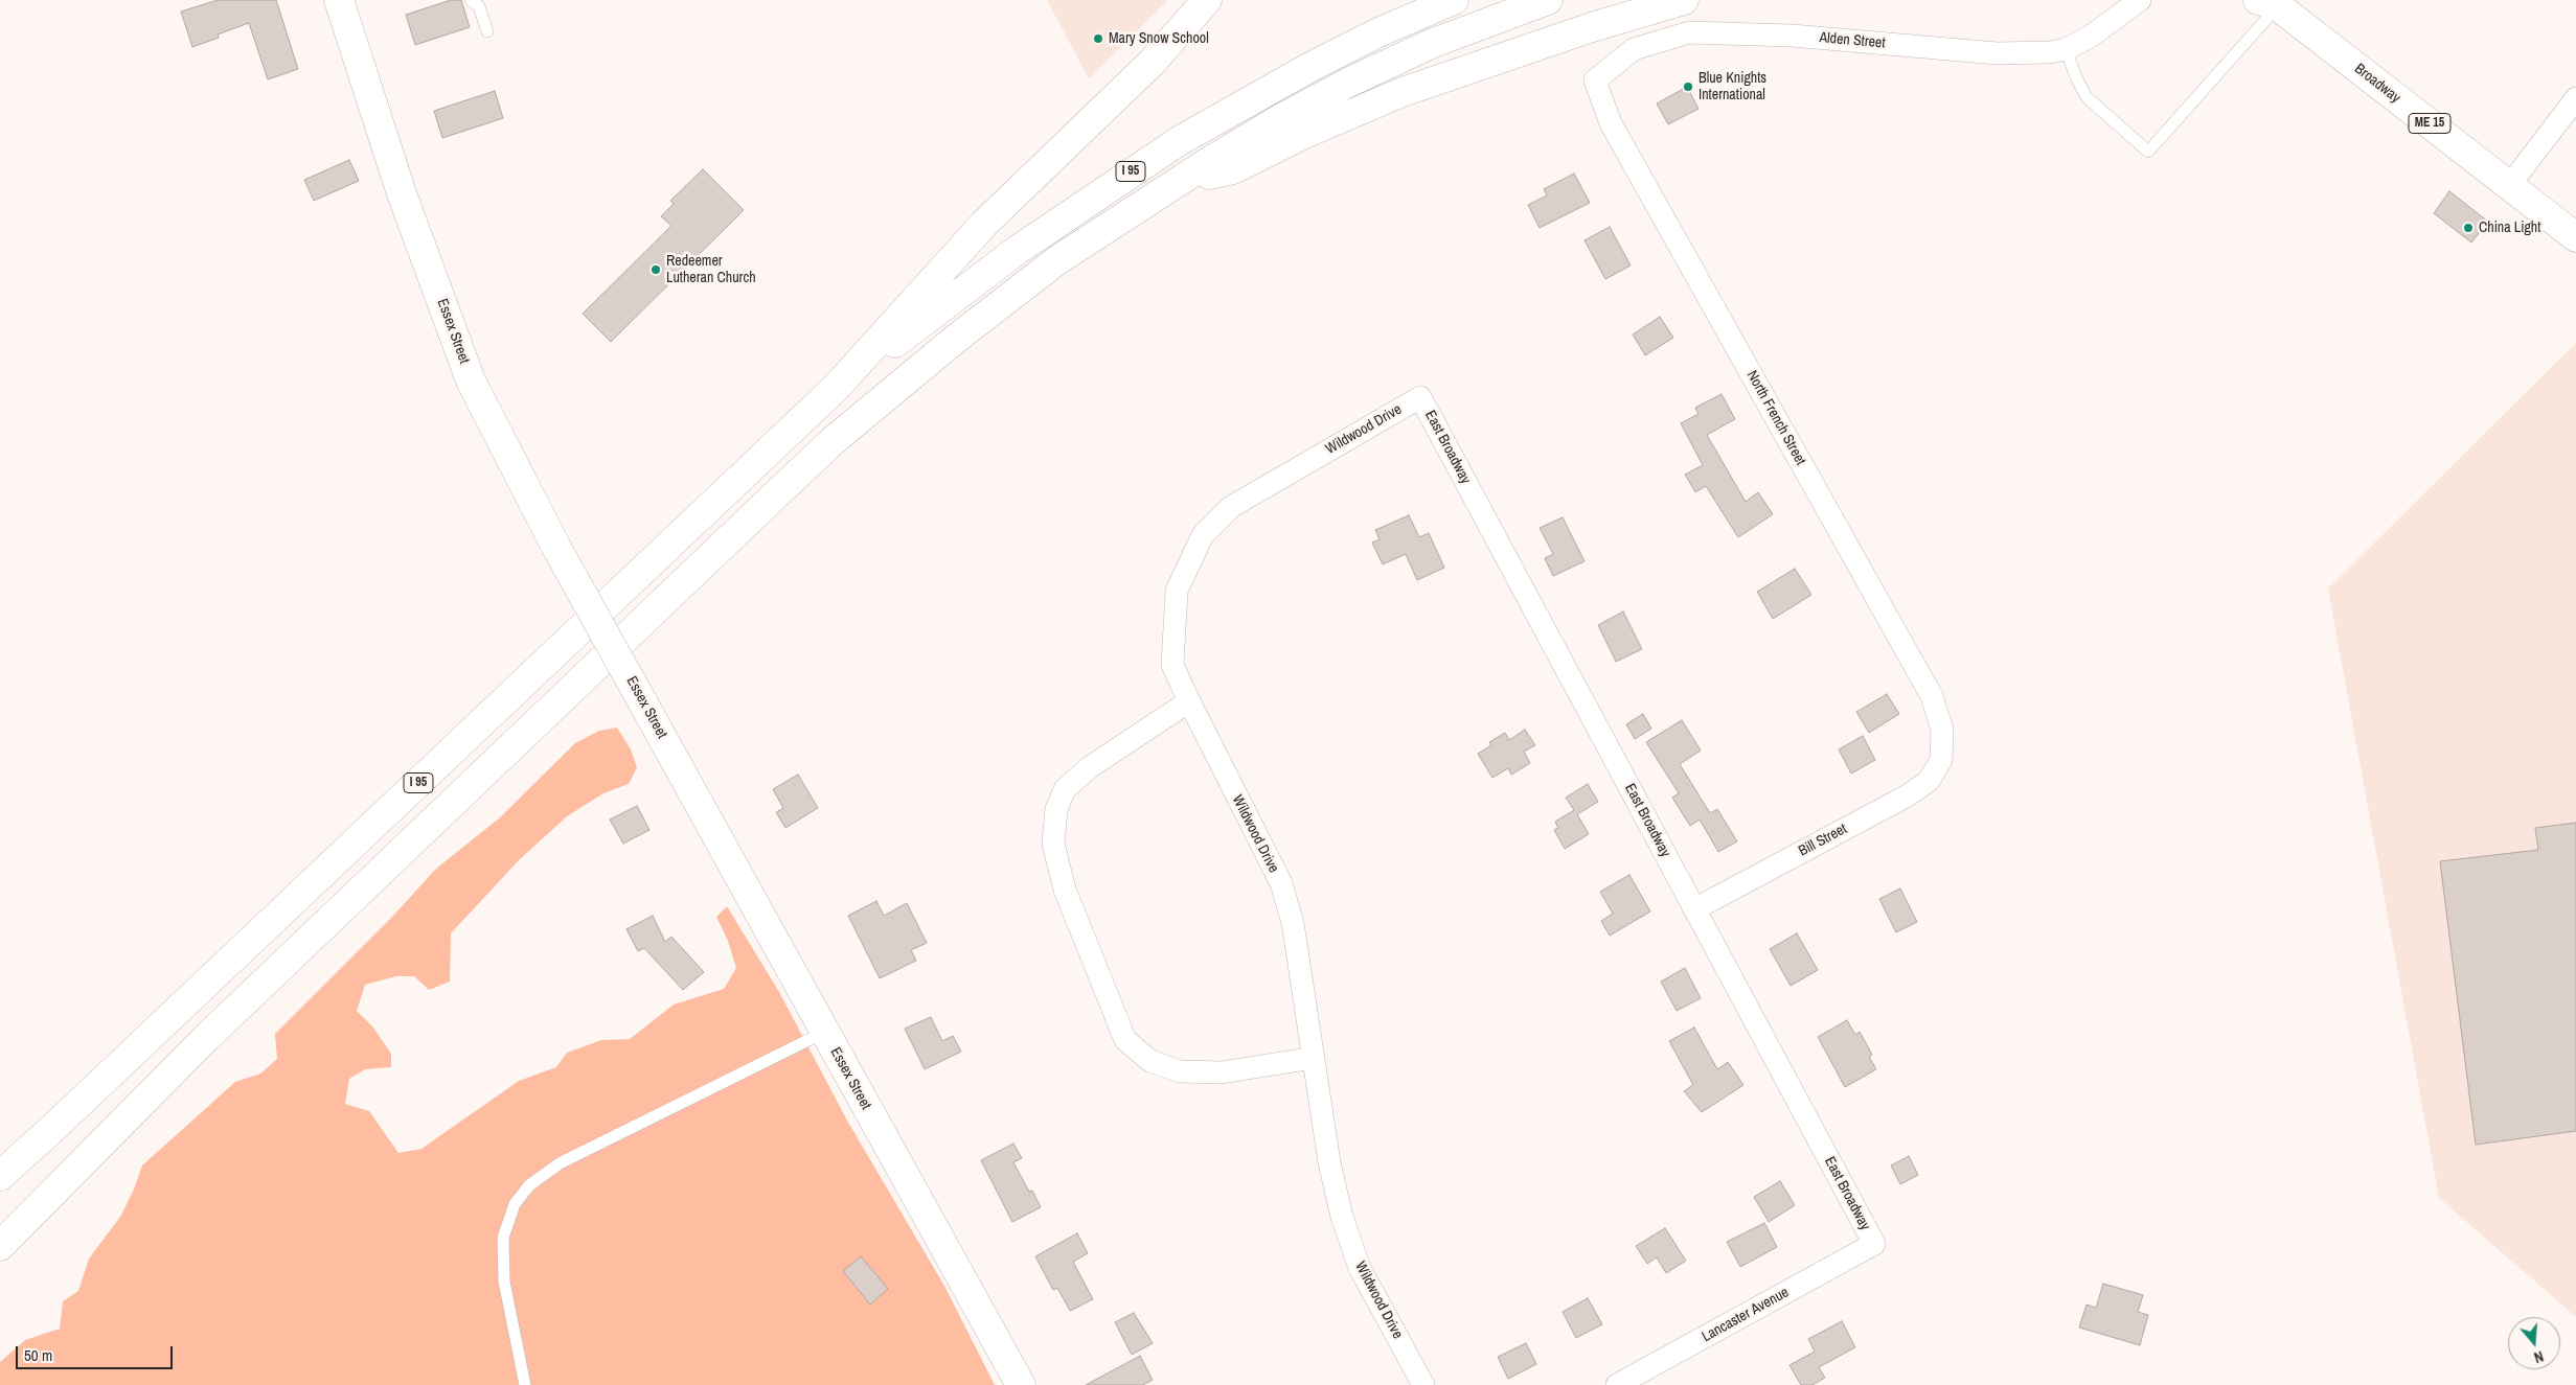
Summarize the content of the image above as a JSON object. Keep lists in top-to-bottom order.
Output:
{
  "streets": {
    "main road": [
      "Broadway",
      "ME 15",
      "I 95",
      "Essex Street"
    ],
    "street": [
      "Alden Street",
      "North French Street",
      "Wildwood Drive",
      "East Broadway",
      "Bill Street",
      "Lancaster Avenue"
    ]
  },
  "crossings": [
    ["Alden Street", "North French Street"],
    ["North French Street", "Bill Street"],
    ["Wildwood Drive", "East Broadway"],
    ["East Broadway", "Bill Street"],
    ["East Broadway", "Lancaster Avenue"]
  ],
  "places": [
    "Mary Snow School",
    "Blue Knights International",
    "China Light",
    "Redeemer Lutheran Church"
  ],
  "scale_bar": "50 m",
  "north": "bottom"
}
